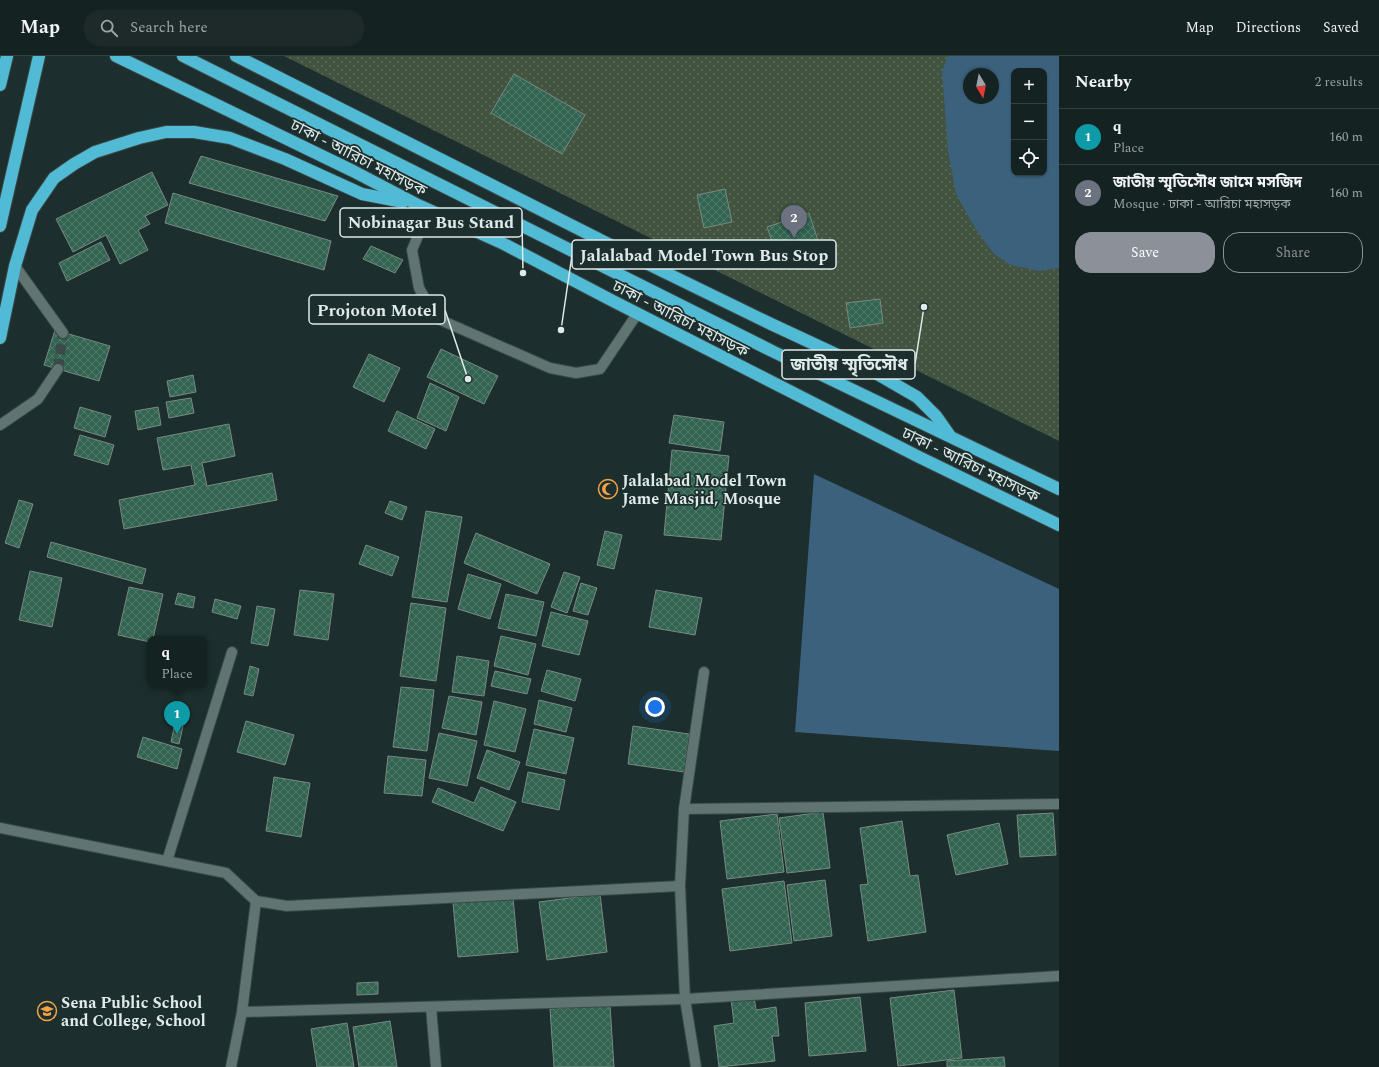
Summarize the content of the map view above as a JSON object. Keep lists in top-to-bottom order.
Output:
{
  "streets": {
    "highway": ["ঢাকা - আরিচা মহাসড়ক"]
  },
  "places": {
    "other": [
      "Nobinagar Bus Stand",
      "জাতীয় স্মৃতিসৌধ",
      "Jalalabad Model Town Bus Stop",
      "Projoton Motel"
    ],
    "mosque": ["Jalalabad Model Town Jame Masjid, Mosque"],
    "school or university": ["Sena Public School and College, School"]
  },
  "north": "bottom",
  "page": {
    "header": "Map",
    "search": "Search here",
    "nav": ["Map", "Directions", "Saved"],
    "heading": ["Nearby", "2 results"],
    "map_buttons": ["+", "−"],
    "list": [
      {
        "mark": "1",
        "name": "q",
        "note": "Place",
        "value": "160 m"
      },
      {
        "mark": "2",
        "name": "জাতীয় স্মৃতিসৌধ জামে মসজিদ",
        "note": "Mosque · ঢাকা - আরিচা মহাসড়ক",
        "value": "160 m"
      }
    ],
    "pins": ["2", "1"],
    "buttons": ["Save", "Share"],
    "popup": ["q", "Place"]
  }
}
